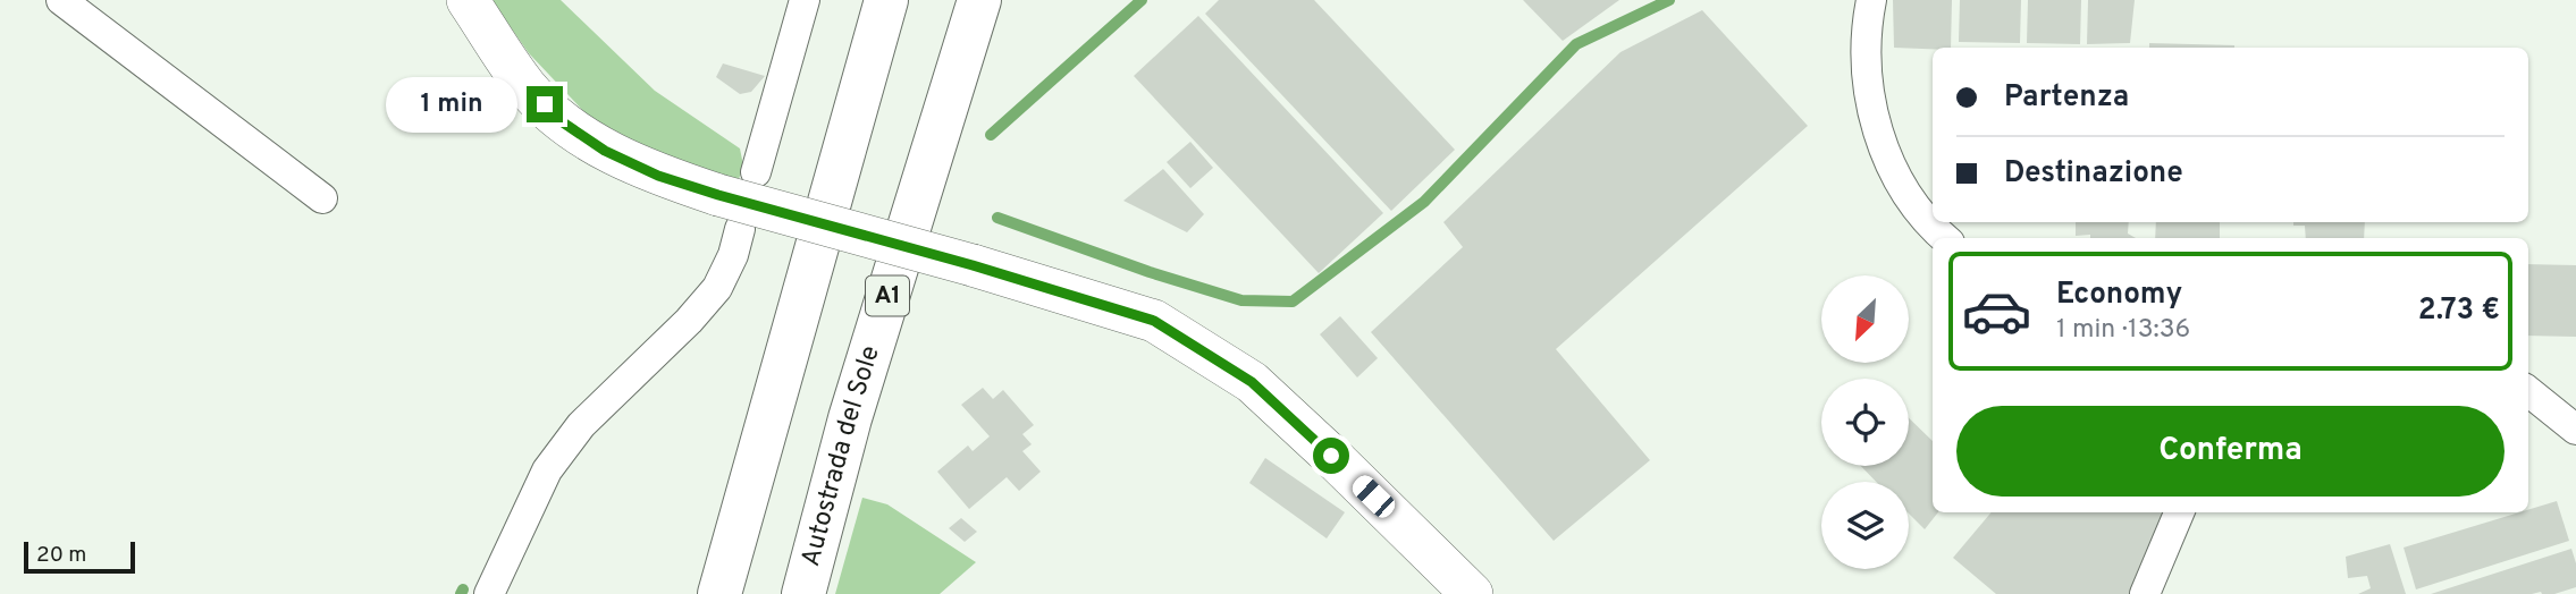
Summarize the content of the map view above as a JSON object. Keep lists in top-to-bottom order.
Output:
{
  "streets": {
    "highway": ["A1", "Autostrada del Sole"]
  },
  "scale_bar": "20 m",
  "north": "bottom left",
  "page": {
    "banner": ["Partenza", "Destinazione"],
    "bubble": "1 min",
    "list": [
      {
        "name": "Economy",
        "note": "1 min · 13:36",
        "value": "2.73 €"
      }
    ],
    "buttons": "Conferma",
    "scale": "20 m"
  }
}
